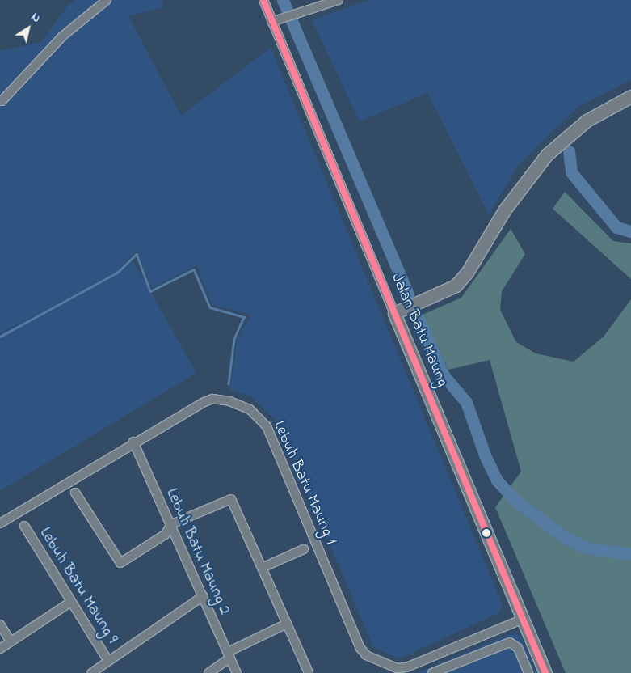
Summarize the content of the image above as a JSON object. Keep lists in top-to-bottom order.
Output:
{
  "streets": {
    "street": [
      "Jalan Batu Maung",
      "Lebuh Batu Maung 1",
      "Lebuh Batu Maung 2",
      "Lebuh Batu Maung 9"
    ]
  },
  "crossings": [
    ["Jalan Batu Maung", "Lebuh Batu Maung 1"],
    ["Lebuh Batu Maung 1", "Lebuh Batu Maung 2"]
  ],
  "north": "top right"
}
